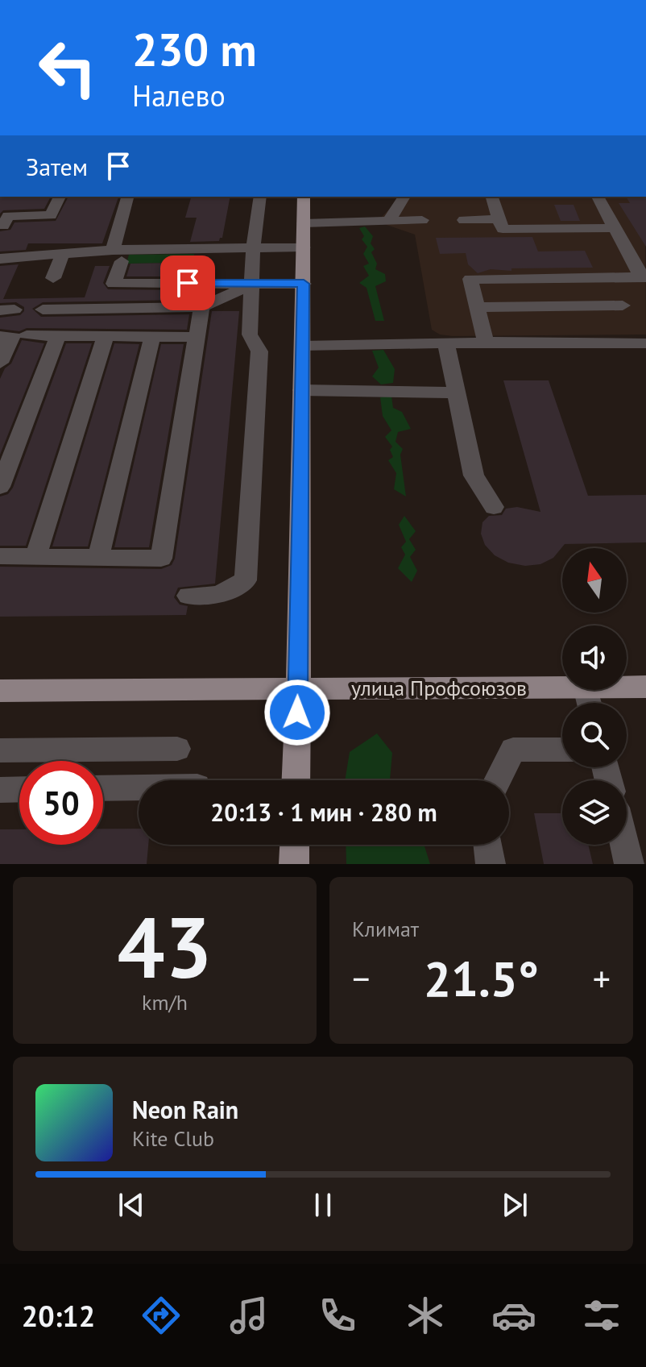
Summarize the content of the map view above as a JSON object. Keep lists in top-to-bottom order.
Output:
{
  "streets": {
    "main road": ["улица Профсоюзов"]
  },
  "north": "top",
  "page": {
    "turn": ["230 m", "Налево"],
    "then": "Затем",
    "limit": "50",
    "trip": "20:13 · 1 мин · 280 m",
    "tile": [
      ["43", "km/h"],
      "Климат"
    ],
    "heat": ["−", "21.5°", "+"],
    "song": ["Neon Rain", "Kite Club"],
    "tabs": "20:12"
  }
}
